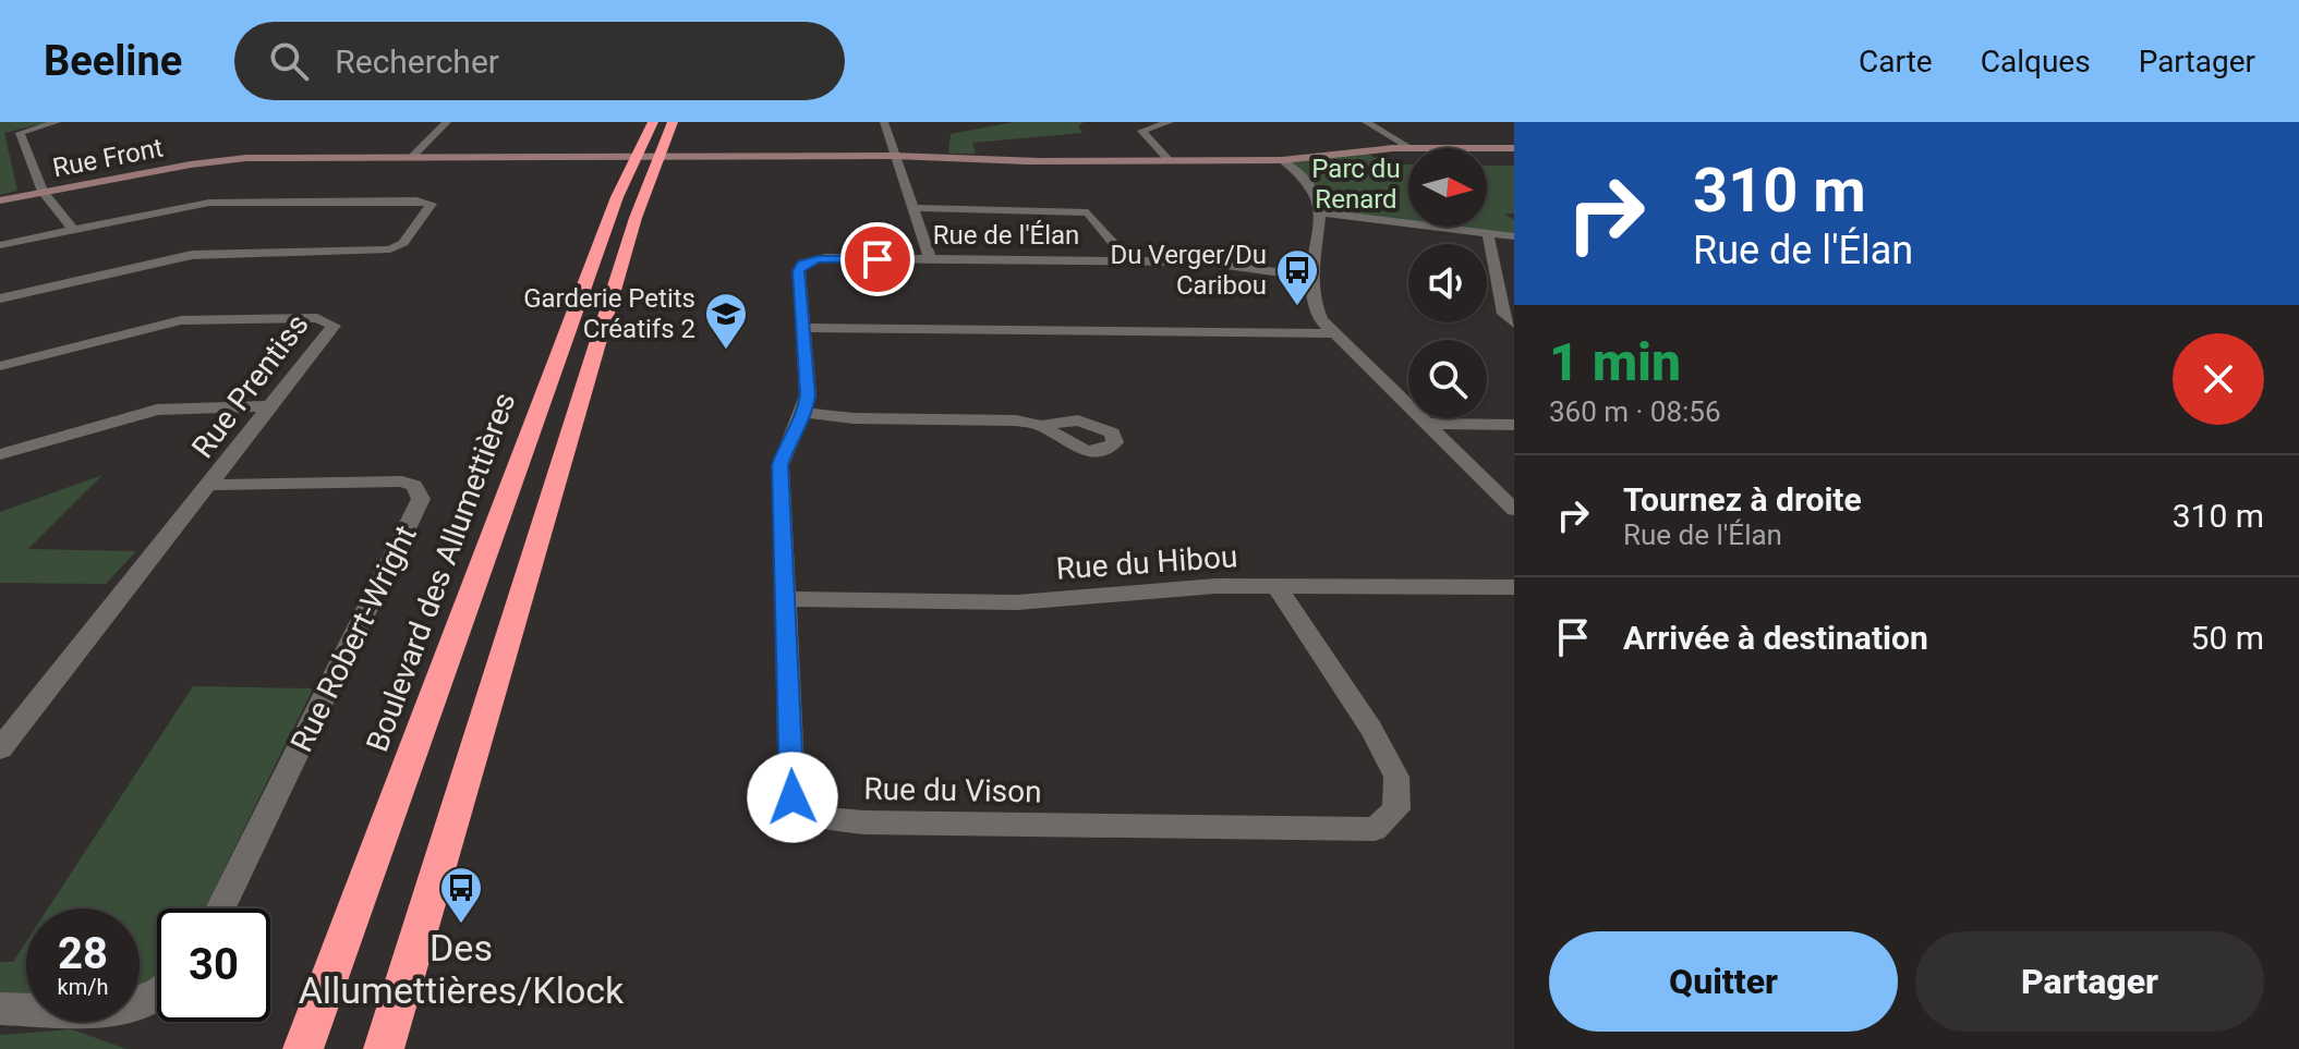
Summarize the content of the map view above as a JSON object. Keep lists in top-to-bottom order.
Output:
{
  "streets": {
    "highway": ["Boulevard des Allumettières"],
    "street": [
      "Rue Front",
      "Rue de l'Élan",
      "Rue Prentiss",
      "Rue du Hibou",
      "Rue Robert-Wright",
      "Rue du Vison"
    ]
  },
  "crossings": [
    ["Rue Front", "Boulevard des Allumettières"],
    ["Rue de l'Élan", "Rue du Vison"],
    ["Rue Prentiss", "Rue Robert-Wright"],
    ["Rue du Hibou", "Rue du Vison"]
  ],
  "parks": ["Parc du Renard"],
  "places": {
    "bus stop": ["Du Verger/Du Caribou", "Des Allumettières/Klock"],
    "school or university": ["Garderie Petits Créatifs 2"]
  },
  "north": "right",
  "page": {
    "header": "Beeline",
    "search": "Rechercher",
    "nav": ["Carte", "Calques", "Partager"],
    "turn": ["310 m", "Rue de l'Élan"],
    "heading": ["1 min", "360 m · 08:56"],
    "list": [
      {
        "name": "Tournez à droite",
        "note": "Rue de l'Élan",
        "value": "310 m"
      },
      {
        "name": "Arrivée à destination",
        "value": "50 m"
      }
    ],
    "speed": "28 km/h",
    "limit": "30",
    "buttons": ["Quitter", "Partager"]
  }
}
